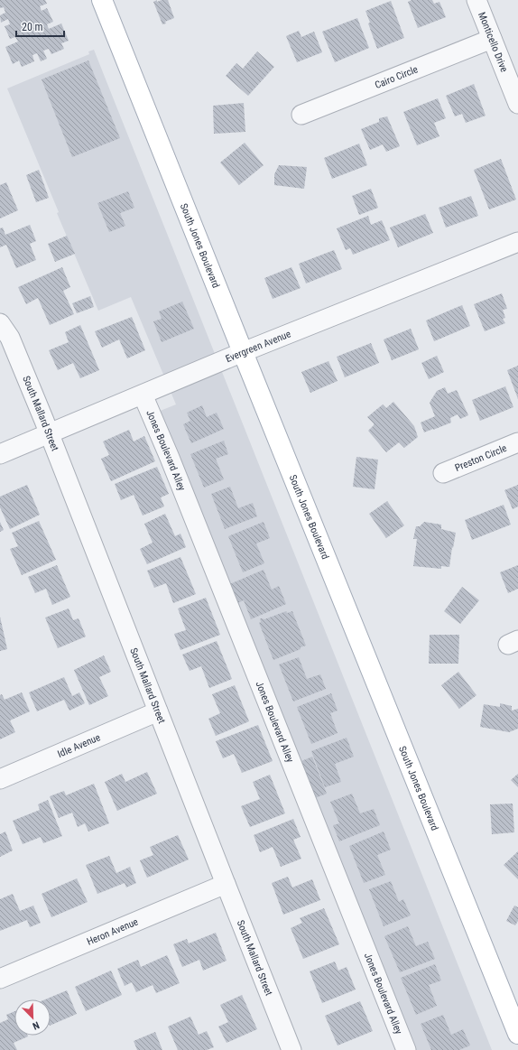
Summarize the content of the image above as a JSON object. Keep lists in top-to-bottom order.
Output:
{
  "streets": {
    "main road": ["South Jones Boulevard"],
    "street": [
      "Monticello Drive",
      "Cairo Circle",
      "Evergreen Avenue",
      "South Mallard Street",
      "Jones Boulevard Alley",
      "Preston Circle",
      "Idle Avenue",
      "Heron Avenue"
    ]
  },
  "crossings": [
    ["Monticello Drive", "Cairo Circle"],
    ["South Jones Boulevard", "Evergreen Avenue"],
    ["Evergreen Avenue", "South Mallard Street"],
    ["Evergreen Avenue", "Jones Boulevard Alley"],
    ["South Mallard Street", "Idle Avenue"],
    ["South Mallard Street", "Heron Avenue"]
  ],
  "scale_bar": "20 m",
  "north": "bottom right"
}
